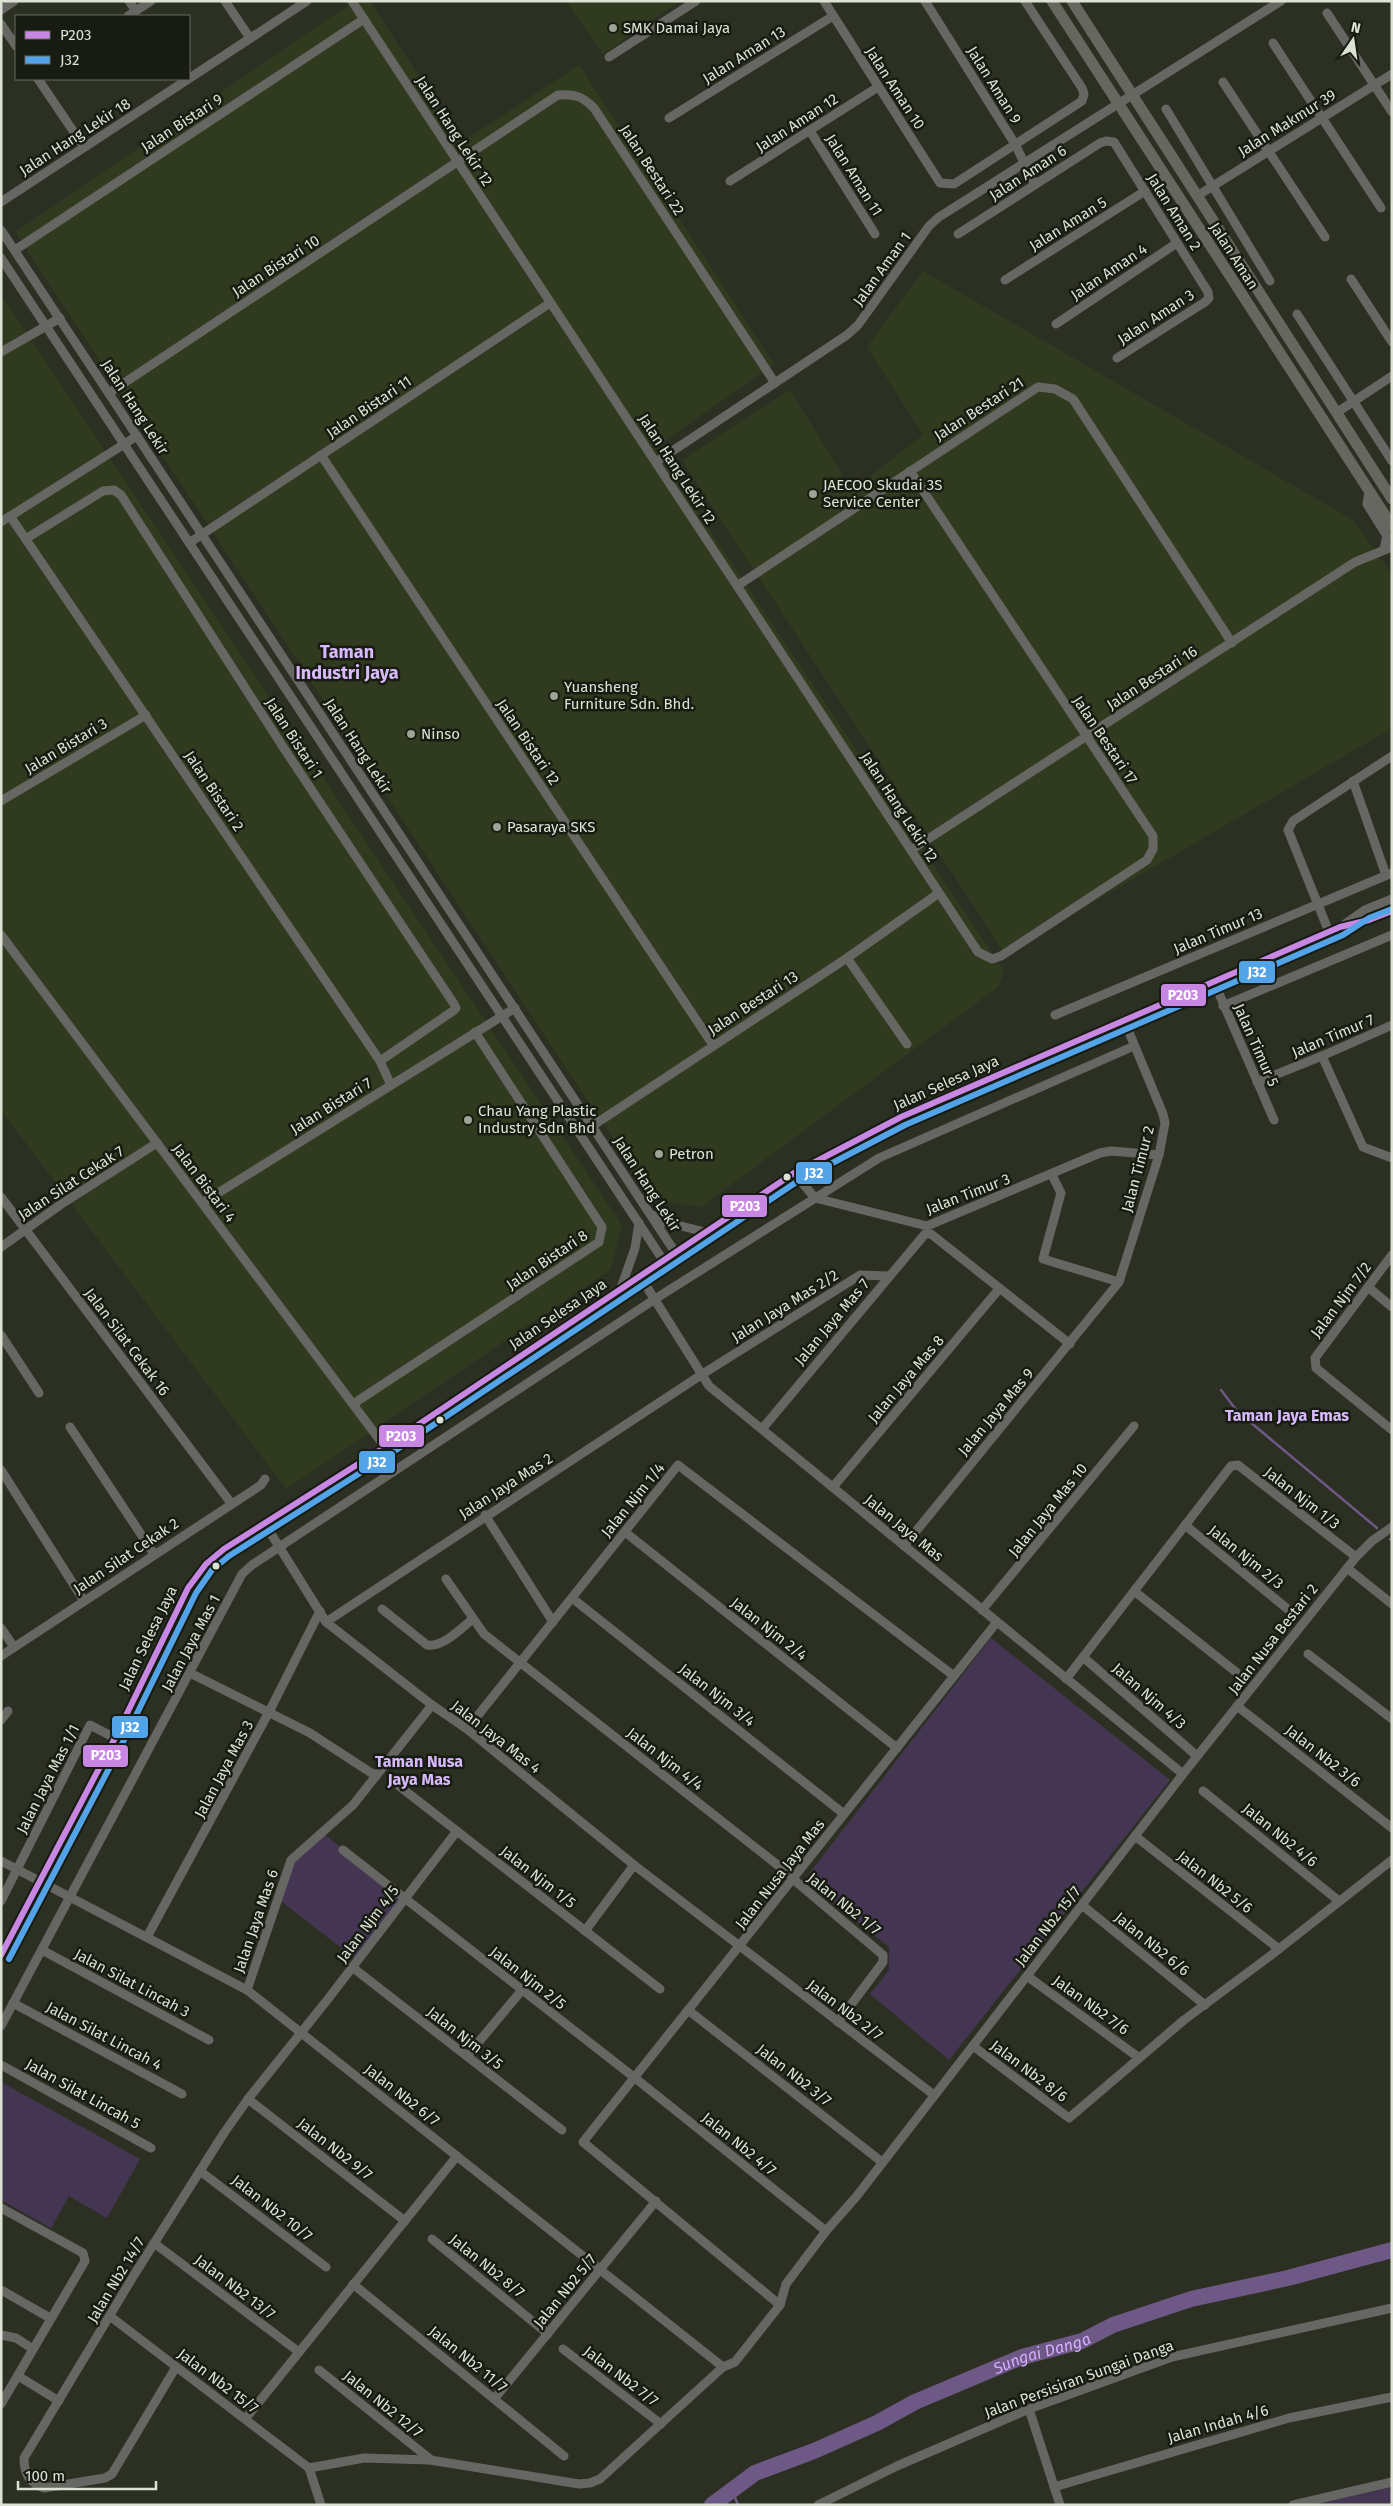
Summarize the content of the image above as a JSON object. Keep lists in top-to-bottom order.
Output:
{
  "streets": {
    "main road": ["Jalan Aman"],
    "street": [
      "Jalan Aman 13",
      "Jalan Aman 9",
      "Jalan Aman 10",
      "Jalan Bistari 9",
      "Jalan Aman 12",
      "Jalan Makmur 39",
      "Jalan Hang Lekir 12",
      "Jalan Hang Lekir 18",
      "Jalan Bestari 22",
      "Jalan Aman 6",
      "Jalan Aman 11",
      "Jalan Aman 2",
      "Jalan Aman 5",
      "Jalan Bistari 10",
      "Jalan Aman 1",
      "Jalan Aman 4",
      "Jalan Aman 3",
      "Jalan Hang Lekir",
      "Jalan Bistari 11",
      "Jalan Bestari 21",
      "Jalan Bestari 16",
      "Jalan Bistari 1",
      "Jalan Bestari 17",
      "Jalan Bistari 12",
      "Jalan Bistari 3",
      "Jalan Bistari 2",
      "Jalan Timur 13",
      "Jalan Bestari 13",
      "Jalan Timur 7",
      "Jalan Timur 5",
      "Jalan Selesa Jaya",
      "Jalan Bistari 7",
      "Jalan Timur 2",
      "Jalan Silat Cekak 7",
      "Jalan Bistari 4",
      "Jalan Timur 3",
      "Jalan Bistari 8",
      "Jalan Njm 7/2",
      "Jalan Jaya Mas 2/2",
      "Jalan Jaya Mas 7",
      "Jalan Silat Cekak 16",
      "Jalan Jaya Mas 8",
      "Jalan Jaya Mas 9",
      "Jalan Jaya Mas 2",
      "Jalan Njm 1/3",
      "Jalan Njm 1/4",
      "Jalan Jaya Mas 10",
      "Jalan Jaya Mas",
      "Jalan Silat Cekak 2",
      "Jalan Njm 2/3",
      "Jalan Njm 2/4",
      "Jalan Nusa Bestari 2",
      "Jalan Jaya Mas 1",
      "Jalan Njm 3/4",
      "Jalan Njm 4/3",
      "Jalan Jaya Mas 4",
      "Jalan Nb2 3/6",
      "Jalan Njm 4/4",
      "Jalan Jaya Mas 3",
      "Jalan Jaya Mas 1/1",
      "Jalan Nb2 4/6",
      "Jalan Nusa Jaya Mas",
      "Jalan Njm 1/5",
      "Jalan Nb2 5/6",
      "Jalan Nb2 1/7",
      "Jalan Jaya Mas 6",
      "Jalan Njm 4/5",
      "Jalan Nb2 15/7",
      "Jalan Nb2 6/6",
      "Jalan Njm 2/5",
      "Jalan Silat Lincah 3",
      "Jalan Nb2 7/6",
      "Jalan Nb2 2/7",
      "Jalan Silat Lincah 4",
      "Jalan Njm 3/5",
      "Jalan Nb2 8/6",
      "Jalan Nb2 3/7",
      "Jalan Silat Lincah 5",
      "Jalan Nb2 6/7",
      "Jalan Nb2 4/7",
      "Jalan Nb2 9/7",
      "Jalan Nb2 10/7",
      "Jalan Nb2 8/7",
      "Jalan Nb2 14/7",
      "Jalan Nb2 13/7",
      "Jalan Nb2 5/7",
      "Jalan Nb2 11/7",
      "Jalan Nb2 7/7",
      "Jalan Persisiran Sungai Danga",
      "Jalan Nb2 12/7",
      "Jalan Indah 4/6"
    ]
  },
  "crossings": [
    ["Jalan Aman 13", "Jalan Aman 10"],
    ["Jalan Aman 9", "Jalan Aman 10"],
    ["Jalan Aman 9", "Jalan Aman 6"],
    ["Jalan Aman 9", "Jalan Aman 1"],
    ["Jalan Aman 10", "Jalan Aman 12"],
    ["Jalan Bistari 9", "Jalan Hang Lekir 12"],
    ["Jalan Bistari 9", "Jalan Hang Lekir"],
    ["Jalan Aman 12", "Jalan Aman 11"],
    ["Jalan Makmur 39", "Jalan Aman"],
    ["Jalan Hang Lekir 12", "Jalan Bestari 22"],
    ["Jalan Hang Lekir 12", "Jalan Bistari 10"],
    ["Jalan Hang Lekir 12", "Jalan Aman 1"],
    ["Jalan Hang Lekir 12", "Jalan Bistari 11"],
    ["Jalan Hang Lekir 12", "Jalan Bestari 21"],
    ["Jalan Hang Lekir 12", "Jalan Bestari 16"],
    ["Jalan Hang Lekir 12", "Jalan Bestari 17"],
    ["Jalan Hang Lekir 12", "Jalan Bestari 13"],
    ["Jalan Bestari 22", "Jalan Bistari 10"],
    ["Jalan Bestari 22", "Jalan Aman 1"],
    ["Jalan Aman 6", "Jalan Aman 2"],
    ["Jalan Aman 2", "Jalan Aman 5"],
    ["Jalan Aman 2", "Jalan Aman 4"],
    ["Jalan Aman 2", "Jalan Aman 3"],
    ["Jalan Aman", "Jalan Aman 1"],
    ["Jalan Bistari 10", "Jalan Hang Lekir"],
    ["Jalan Hang Lekir", "Jalan Bistari 11"],
    ["Jalan Hang Lekir", "Jalan Bestari 13"],
    ["Jalan Hang Lekir", "Jalan Selesa Jaya"],
    ["Jalan Hang Lekir", "Jalan Bistari 7"],
    ["Jalan Bistari 11", "Jalan Bistari 12"],
    ["Jalan Bestari 21", "Jalan Bestari 16"],
    ["Jalan Bestari 21", "Jalan Bestari 17"],
    ["Jalan Bestari 16", "Jalan Bestari 17"],
    ["Jalan Bistari 1", "Jalan Bistari 2"],
    ["Jalan Bistari 12", "Jalan Bestari 13"],
    ["Jalan Bistari 3", "Jalan Bistari 2"],
    ["Jalan Bistari 2", "Jalan Bistari 7"],
    ["Jalan Timur 7", "Jalan Timur 5"],
    ["Jalan Timur 5", "Jalan Selesa Jaya"],
    ["Jalan Selesa Jaya", "Jalan Timur 2"],
    ["Jalan Selesa Jaya", "Jalan Bistari 4"],
    ["Jalan Selesa Jaya", "Jalan Jaya Mas"],
    ["Jalan Selesa Jaya", "Jalan Jaya Mas 4"],
    ["Jalan Selesa Jaya", "Jalan Jaya Mas 1/1"],
    ["Jalan Selesa Jaya", "Jalan Nb2 6/7"],
    ["Jalan Bistari 7", "Jalan Bistari 4"],
    ["Jalan Bistari 7", "Jalan Bistari 8"],
    ["Jalan Timur 2", "Jalan Timur 3"],
    ["Jalan Timur 2", "Jalan Jaya Mas 9"],
    ["Jalan Timur 2", "Jalan Jaya Mas 1"],
    ["Jalan Silat Cekak 7", "Jalan Bistari 4"],
    ["Jalan Silat Cekak 7", "Jalan Silat Cekak 16"],
    ["Jalan Bistari 4", "Jalan Bistari 8"],
    ["Jalan Timur 3", "Jalan Jaya Mas 1"],
    ["Jalan Jaya Mas 2/2", "Jalan Jaya Mas 7"],
    ["Jalan Jaya Mas 2/2", "Jalan Jaya Mas 2"],
    ["Jalan Jaya Mas 2/2", "Jalan Jaya Mas"],
    ["Jalan Jaya Mas 7", "Jalan Jaya Mas 8"],
    ["Jalan Jaya Mas 7", "Jalan Jaya Mas"],
    ["Jalan Silat Cekak 16", "Jalan Silat Cekak 2"],
    ["Jalan Jaya Mas 8", "Jalan Jaya Mas"],
    ["Jalan Jaya Mas 9", "Jalan Jaya Mas"],
    ["Jalan Jaya Mas 2", "Jalan Jaya Mas"],
    ["Jalan Jaya Mas 2", "Jalan Jaya Mas 4"],
    ["Jalan Njm 1/3", "Jalan Njm 2/3"],
    ["Jalan Njm 1/3", "Jalan Nusa Bestari 2"],
    ["Jalan Njm 1/4", "Jalan Njm 2/4"],
    ["Jalan Njm 1/4", "Jalan Njm 3/4"],
    ["Jalan Njm 1/4", "Jalan Jaya Mas 4"],
    ["Jalan Njm 1/4", "Jalan Njm 4/4"],
    ["Jalan Njm 1/4", "Jalan Nusa Jaya Mas"],
    ["Jalan Jaya Mas 10", "Jalan Jaya Mas"],
    ["Jalan Jaya Mas", "Jalan Nusa Bestari 2"],
    ["Jalan Jaya Mas", "Jalan Jaya Mas 1"],
    ["Jalan Jaya Mas", "Jalan Nusa Jaya Mas"],
    ["Jalan Jaya Mas", "Jalan Nb2 15/7"],
    ["Jalan Njm 2/4", "Jalan Nusa Jaya Mas"],
    ["Jalan Nusa Bestari 2", "Jalan Njm 4/3"],
    ["Jalan Nusa Bestari 2", "Jalan Nb2 3/6"],
    ["Jalan Nusa Bestari 2", "Jalan Nb2 15/7"],
    ["Jalan Jaya Mas 1", "Jalan Jaya Mas 4"],
    ["Jalan Jaya Mas 1", "Jalan Silat Lincah 3"],
    ["Jalan Jaya Mas 1", "Jalan Silat Lincah 4"],
    ["Jalan Jaya Mas 1", "Jalan Nb2 6/7"],
    ["Jalan Njm 3/4", "Jalan Nusa Jaya Mas"],
    ["Jalan Jaya Mas 4", "Jalan Jaya Mas 3"],
    ["Jalan Jaya Mas 4", "Jalan Nusa Jaya Mas"],
    ["Jalan Jaya Mas 4", "Jalan Jaya Mas 6"],
    ["Jalan Jaya Mas 4", "Jalan Nb2 2/7"],
    ["Jalan Njm 4/4", "Jalan Nusa Jaya Mas"],
    ["Jalan Njm 4/4", "Jalan Nb2 1/7"],
    ["Jalan Jaya Mas 3", "Jalan Nb2 6/7"],
    ["Jalan Jaya Mas 1/1", "Jalan Nb2 6/7"],
    ["Jalan Nusa Jaya Mas", "Jalan Nb2 1/7"],
    ["Jalan Nusa Jaya Mas", "Jalan Njm 2/5"],
    ["Jalan Nusa Jaya Mas", "Jalan Nb2 2/7"],
    ["Jalan Nusa Jaya Mas", "Jalan Nb2 3/7"],
    ["Jalan Nusa Jaya Mas", "Jalan Nb2 4/7"],
    ["Jalan Nusa Jaya Mas", "Jalan Nb2 5/7"],
    ["Jalan Njm 1/5", "Jalan Njm 4/5"],
    ["Jalan Nb2 5/6", "Jalan Nb2 15/7"],
    ["Jalan Nb2 1/7", "Jalan Nb2 2/7"],
    ["Jalan Jaya Mas 6", "Jalan Nb2 6/7"],
    ["Jalan Njm 4/5", "Jalan Njm 2/5"],
    ["Jalan Njm 4/5", "Jalan Njm 3/5"],
    ["Jalan Njm 4/5", "Jalan Nb2 6/7"],
    ["Jalan Njm 4/5", "Jalan Nb2 14/7"],
    ["Jalan Nb2 15/7", "Jalan Nb2 6/6"],
    ["Jalan Nb2 15/7", "Jalan Nb2 7/6"],
    ["Jalan Nb2 15/7", "Jalan Nb2 2/7"],
    ["Jalan Nb2 15/7", "Jalan Nb2 8/6"],
    ["Jalan Nb2 15/7", "Jalan Nb2 3/7"],
    ["Jalan Nb2 15/7", "Jalan Nb2 6/7"],
    ["Jalan Nb2 15/7", "Jalan Nb2 4/7"],
    ["Jalan Nb2 15/7", "Jalan Nb2 14/7"],
    ["Jalan Nb2 15/7", "Jalan Nb2 7/7"],
    ["Jalan Nb2 15/7", "Jalan Nb2 12/7"],
    ["Jalan Njm 2/5", "Jalan Nb2 4/7"],
    ["Jalan Nb2 7/6", "Jalan Nb2 8/6"],
    ["Jalan Nb2 6/7", "Jalan Nb2 14/7"],
    ["Jalan Nb2 6/7", "Jalan Nb2 5/7"],
    ["Jalan Nb2 9/7", "Jalan Nb2 14/7"],
    ["Jalan Nb2 10/7", "Jalan Nb2 14/7"],
    ["Jalan Nb2 8/7", "Jalan Nb2 5/7"],
    ["Jalan Nb2 14/7", "Jalan Nb2 13/7"],
    ["Jalan Nb2 5/7", "Jalan Nb2 11/7"]
  ],
  "districts": ["Taman Industri Jaya", "Taman Jaya Emas", "Taman Nusa Jaya Mas"],
  "water": ["Sungai Danga"],
  "places": [
    "SMK Damai Jaya",
    "JAECOO Skudai 3S Service Center",
    "Yuansheng Furniture Sdn. Bhd.",
    "Ninso",
    "Pasaraya SKS",
    "Chau Yang Plastic Industry Sdn Bhd",
    "Petron"
  ],
  "lines": ["transit line J32", "transit line P203"],
  "legend": ["P203", "J32"],
  "scale_bar": "100 m",
  "north": "top"
}
